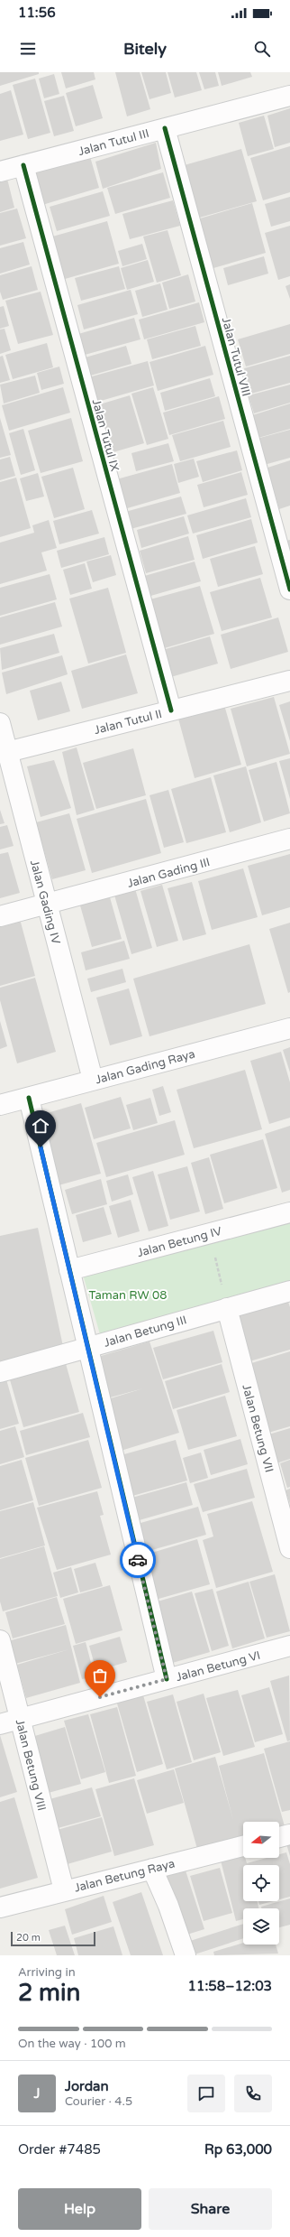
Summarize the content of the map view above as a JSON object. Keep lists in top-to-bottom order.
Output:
{
  "streets": {
    "street": [
      "Jalan Tutul III",
      "Jalan Tutul VIII",
      "Jalan Tutul IX",
      "Jalan Tutul II",
      "Jalan Gading III",
      "Jalan Gading IV",
      "Jalan Gading Raya",
      "Jalan Betung IV",
      "Jalan Betung III",
      "Jalan Betung VII",
      "Jalan Betung VI",
      "Jalan Betung VIII",
      "Jalan Betung Raya"
    ]
  },
  "crossings": [
    ["Jalan Tutul III", "Jalan Tutul VIII"],
    ["Jalan Tutul III", "Jalan Tutul IX"],
    ["Jalan Tutul IX", "Jalan Tutul II"],
    ["Jalan Tutul II", "Jalan Gading IV"],
    ["Jalan Gading III", "Jalan Gading IV"],
    ["Jalan Gading IV", "Jalan Gading Raya"],
    ["Jalan Betung III", "Jalan Betung VII"],
    ["Jalan Betung VI", "Jalan Betung VIII"],
    ["Jalan Betung VIII", "Jalan Betung Raya"]
  ],
  "parks": ["Taman RW 08"],
  "scale_bar": "20 m",
  "north": "left",
  "page": {
    "status": "11:56",
    "header": "Bitely",
    "scale": "20 m",
    "heading": ["2 min", "Arriving in", "11:58–12:03"],
    "panel": [
      "Jordan",
      "Courier · 4.5",
      "Order #7485",
      "Rp 63,000"
    ],
    "bar": "On the way · 100 m",
    "round": "J",
    "buttons": ["Help", "Share"]
  }
}
